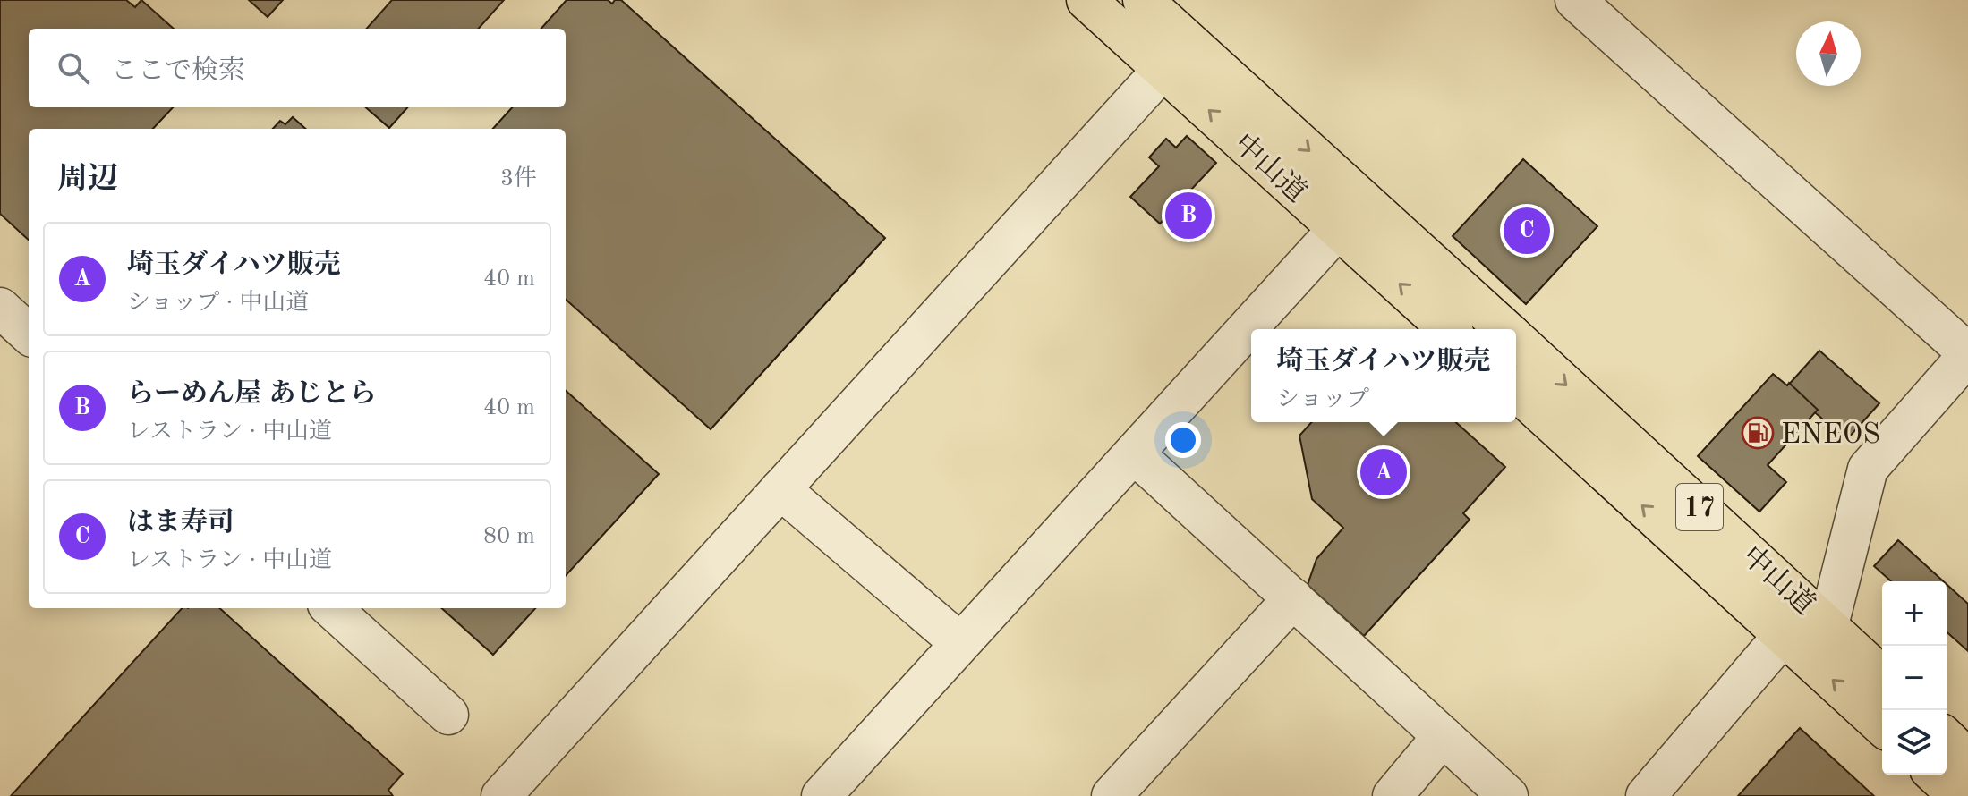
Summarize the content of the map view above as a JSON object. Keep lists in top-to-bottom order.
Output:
{
  "streets": {
    "highway": ["中山道", "17"]
  },
  "places": {
    "fuel station": ["ENEOS"]
  },
  "north": "top",
  "page": {
    "search": "ここで検索",
    "heading": ["周辺", "3件"],
    "pins": ["B", "C", "A"],
    "list": [
      {
        "mark": "A",
        "name": "埼玉ダイハツ販売",
        "note": "ショップ · 中山道",
        "value": "40 m"
      },
      {
        "mark": "B",
        "name": "らーめん屋 あじとら",
        "note": "レストラン · 中山道",
        "value": "40 m"
      },
      {
        "mark": "C",
        "name": "はま寿司",
        "note": "レストラン · 中山道",
        "value": "80 m"
      }
    ],
    "popup": ["埼玉ダイハツ販売", "ショップ"],
    "map_buttons": ["+", "−"]
  }
}
